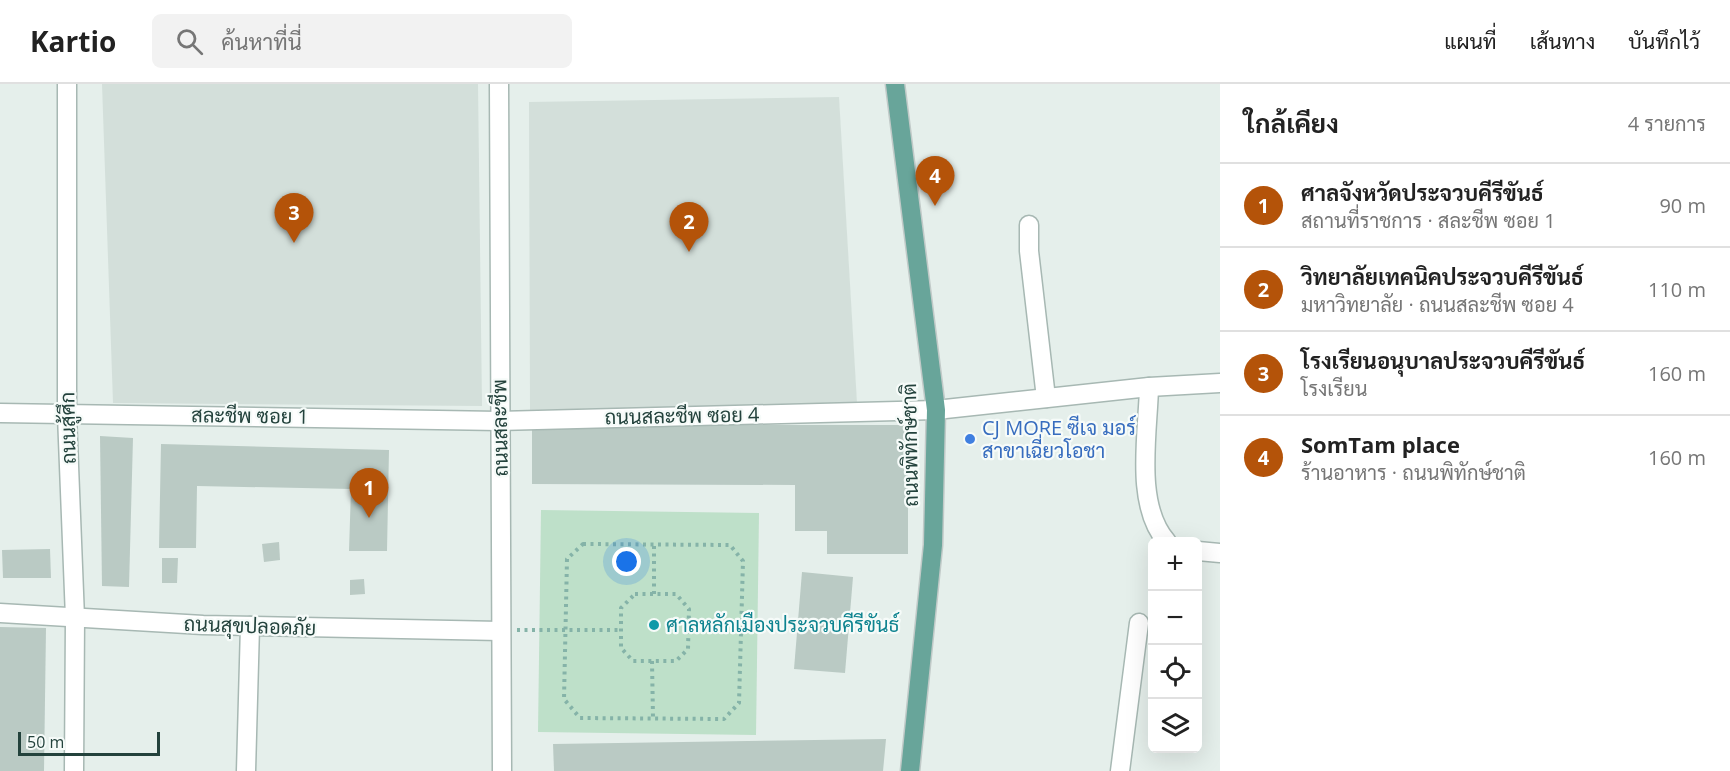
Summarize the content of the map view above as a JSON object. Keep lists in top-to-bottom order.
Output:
{
  "streets": {
    "main road": ["ถนนพิทักษ์ชาติ"],
    "street": [
      "สละชีพ ซอย 1",
      "ถนนสละชีพ ซอย 4",
      "ถนนสู้ศึก",
      "ถนนสละชีพ",
      "ถนนสุขปลอดภัย"
    ]
  },
  "crossings": [
    ["สละชีพ ซอย 1", "ถนนสละชีพ ซอย 4"],
    ["สละชีพ ซอย 1", "ถนนสู้ศึก"],
    ["สละชีพ ซอย 1", "ถนนสละชีพ"],
    ["ถนนสละชีพ ซอย 4", "ถนนสละชีพ"],
    ["ถนนสละชีพ ซอย 4", "ถนนพิทักษ์ชาติ"],
    ["ถนนสู้ศึก", "ถนนสุขปลอดภัย"],
    ["ถนนสละชีพ", "ถนนสุขปลอดภัย"]
  ],
  "places": ["CJ MORE ซีเจ มอร์ สาขาเฉี่ยวโอชา", "ศาลหลักเมืองประจวบคีรีขันธ์"],
  "scale_bar": "50 m",
  "page": {
    "header": "Kartio",
    "search": "ค้นหาที่นี่",
    "nav": ["แผนที่", "เส้นทาง", "บันทึกไว้"],
    "heading": ["ใกล้เคียง", "4 รายการ"],
    "pins": [
      "4",
      "3",
      "2",
      "1"
    ],
    "list": [
      {
        "mark": "1",
        "name": "ศาลจังหวัดประจวบคีรีขันธ์",
        "note": "สถานที่ราชการ · สละชีพ ซอย 1",
        "value": "90 m"
      },
      {
        "mark": "2",
        "name": "วิทยาลัยเทคนิคประจวบคีรีขันธ์",
        "note": "มหาวิทยาลัย · ถนนสละชีพ ซอย 4",
        "value": "110 m"
      },
      {
        "mark": "3",
        "name": "โรงเรียนอนุบาลประจวบคีรีขันธ์",
        "note": "โรงเรียน",
        "value": "160 m"
      },
      {
        "mark": "4",
        "name": "SomTam place",
        "note": "ร้านอาหาร · ถนนพิทักษ์ชาติ",
        "value": "160 m"
      }
    ],
    "map_buttons": ["+", "−"],
    "scale": "50 m"
  }
}
